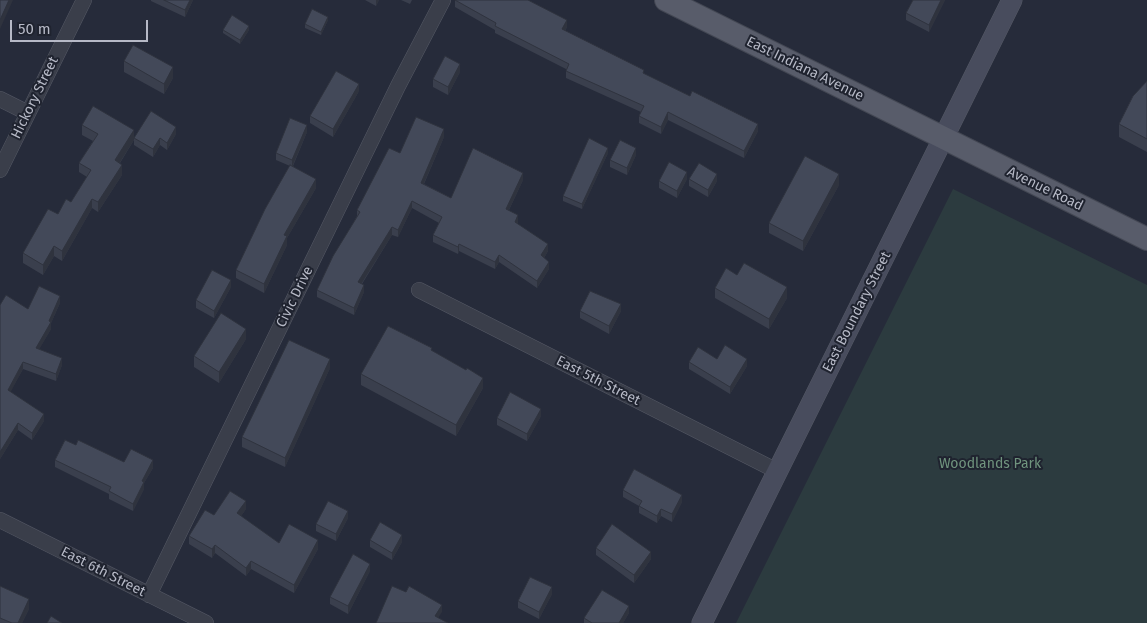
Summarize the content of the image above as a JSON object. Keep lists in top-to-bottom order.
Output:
{
  "streets": {
    "main road": ["East Indiana Avenue", "Avenue Road"],
    "street": [
      "Hickory Street",
      "Civic Drive",
      "East Boundary Street",
      "East 5th Street",
      "East 6th Street"
    ]
  },
  "crossings": [
    ["East Indiana Avenue", "Avenue Road"],
    ["East Indiana Avenue", "East Boundary Street"],
    ["Avenue Road", "East Boundary Street"],
    ["Civic Drive", "East 6th Street"],
    ["East Boundary Street", "East 5th Street"]
  ],
  "parks": ["Woodlands Park"],
  "scale_bar": "50 m"
}
